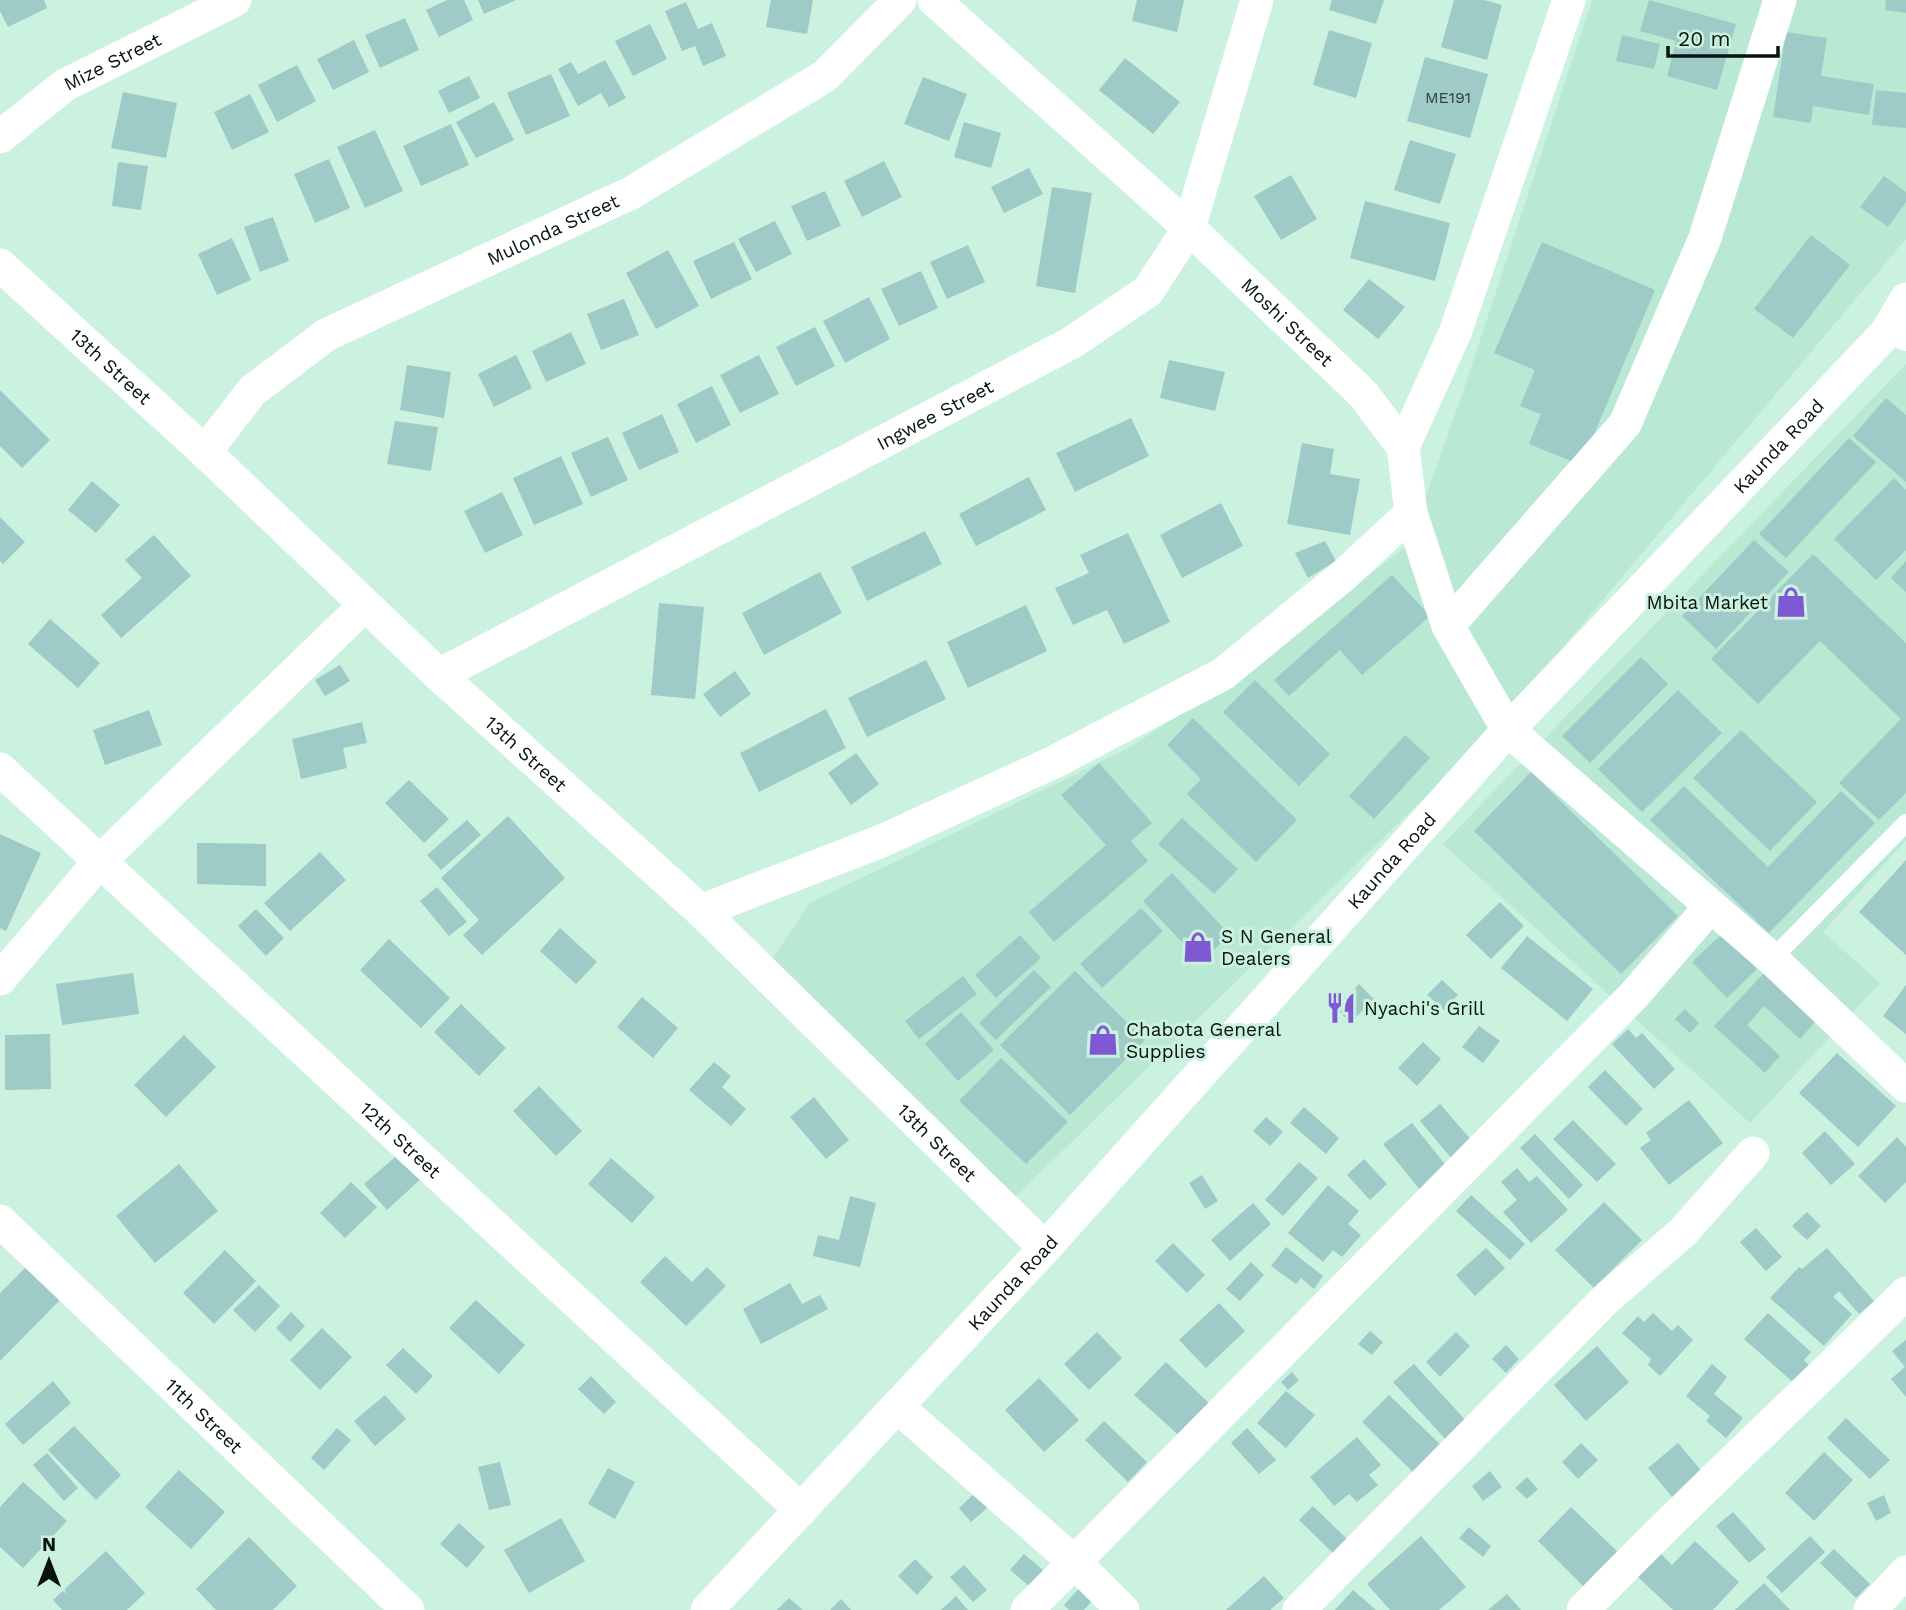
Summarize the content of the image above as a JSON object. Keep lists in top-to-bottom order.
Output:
{
  "streets": {
    "street": [
      "Mize Street",
      "Mulonda Street",
      "Moshi Street",
      "13th Street",
      "Ingwee Street",
      "Kaunda Road",
      "12th Street",
      "11th Street"
    ]
  },
  "crossings": [
    ["Mulonda Street", "13th Street"],
    ["Moshi Street", "Ingwee Street"],
    ["13th Street", "Ingwee Street"],
    ["13th Street", "Kaunda Road"],
    ["Kaunda Road", "12th Street"]
  ],
  "places": {
    "shop": ["Mbita Market", "S N General Dealers", "Chabota General Supplies"],
    "restaurant": ["Nyachi's Grill"]
  },
  "house_numbers": ["ME191"],
  "scale_bar": "20 m",
  "north": "top"
}
